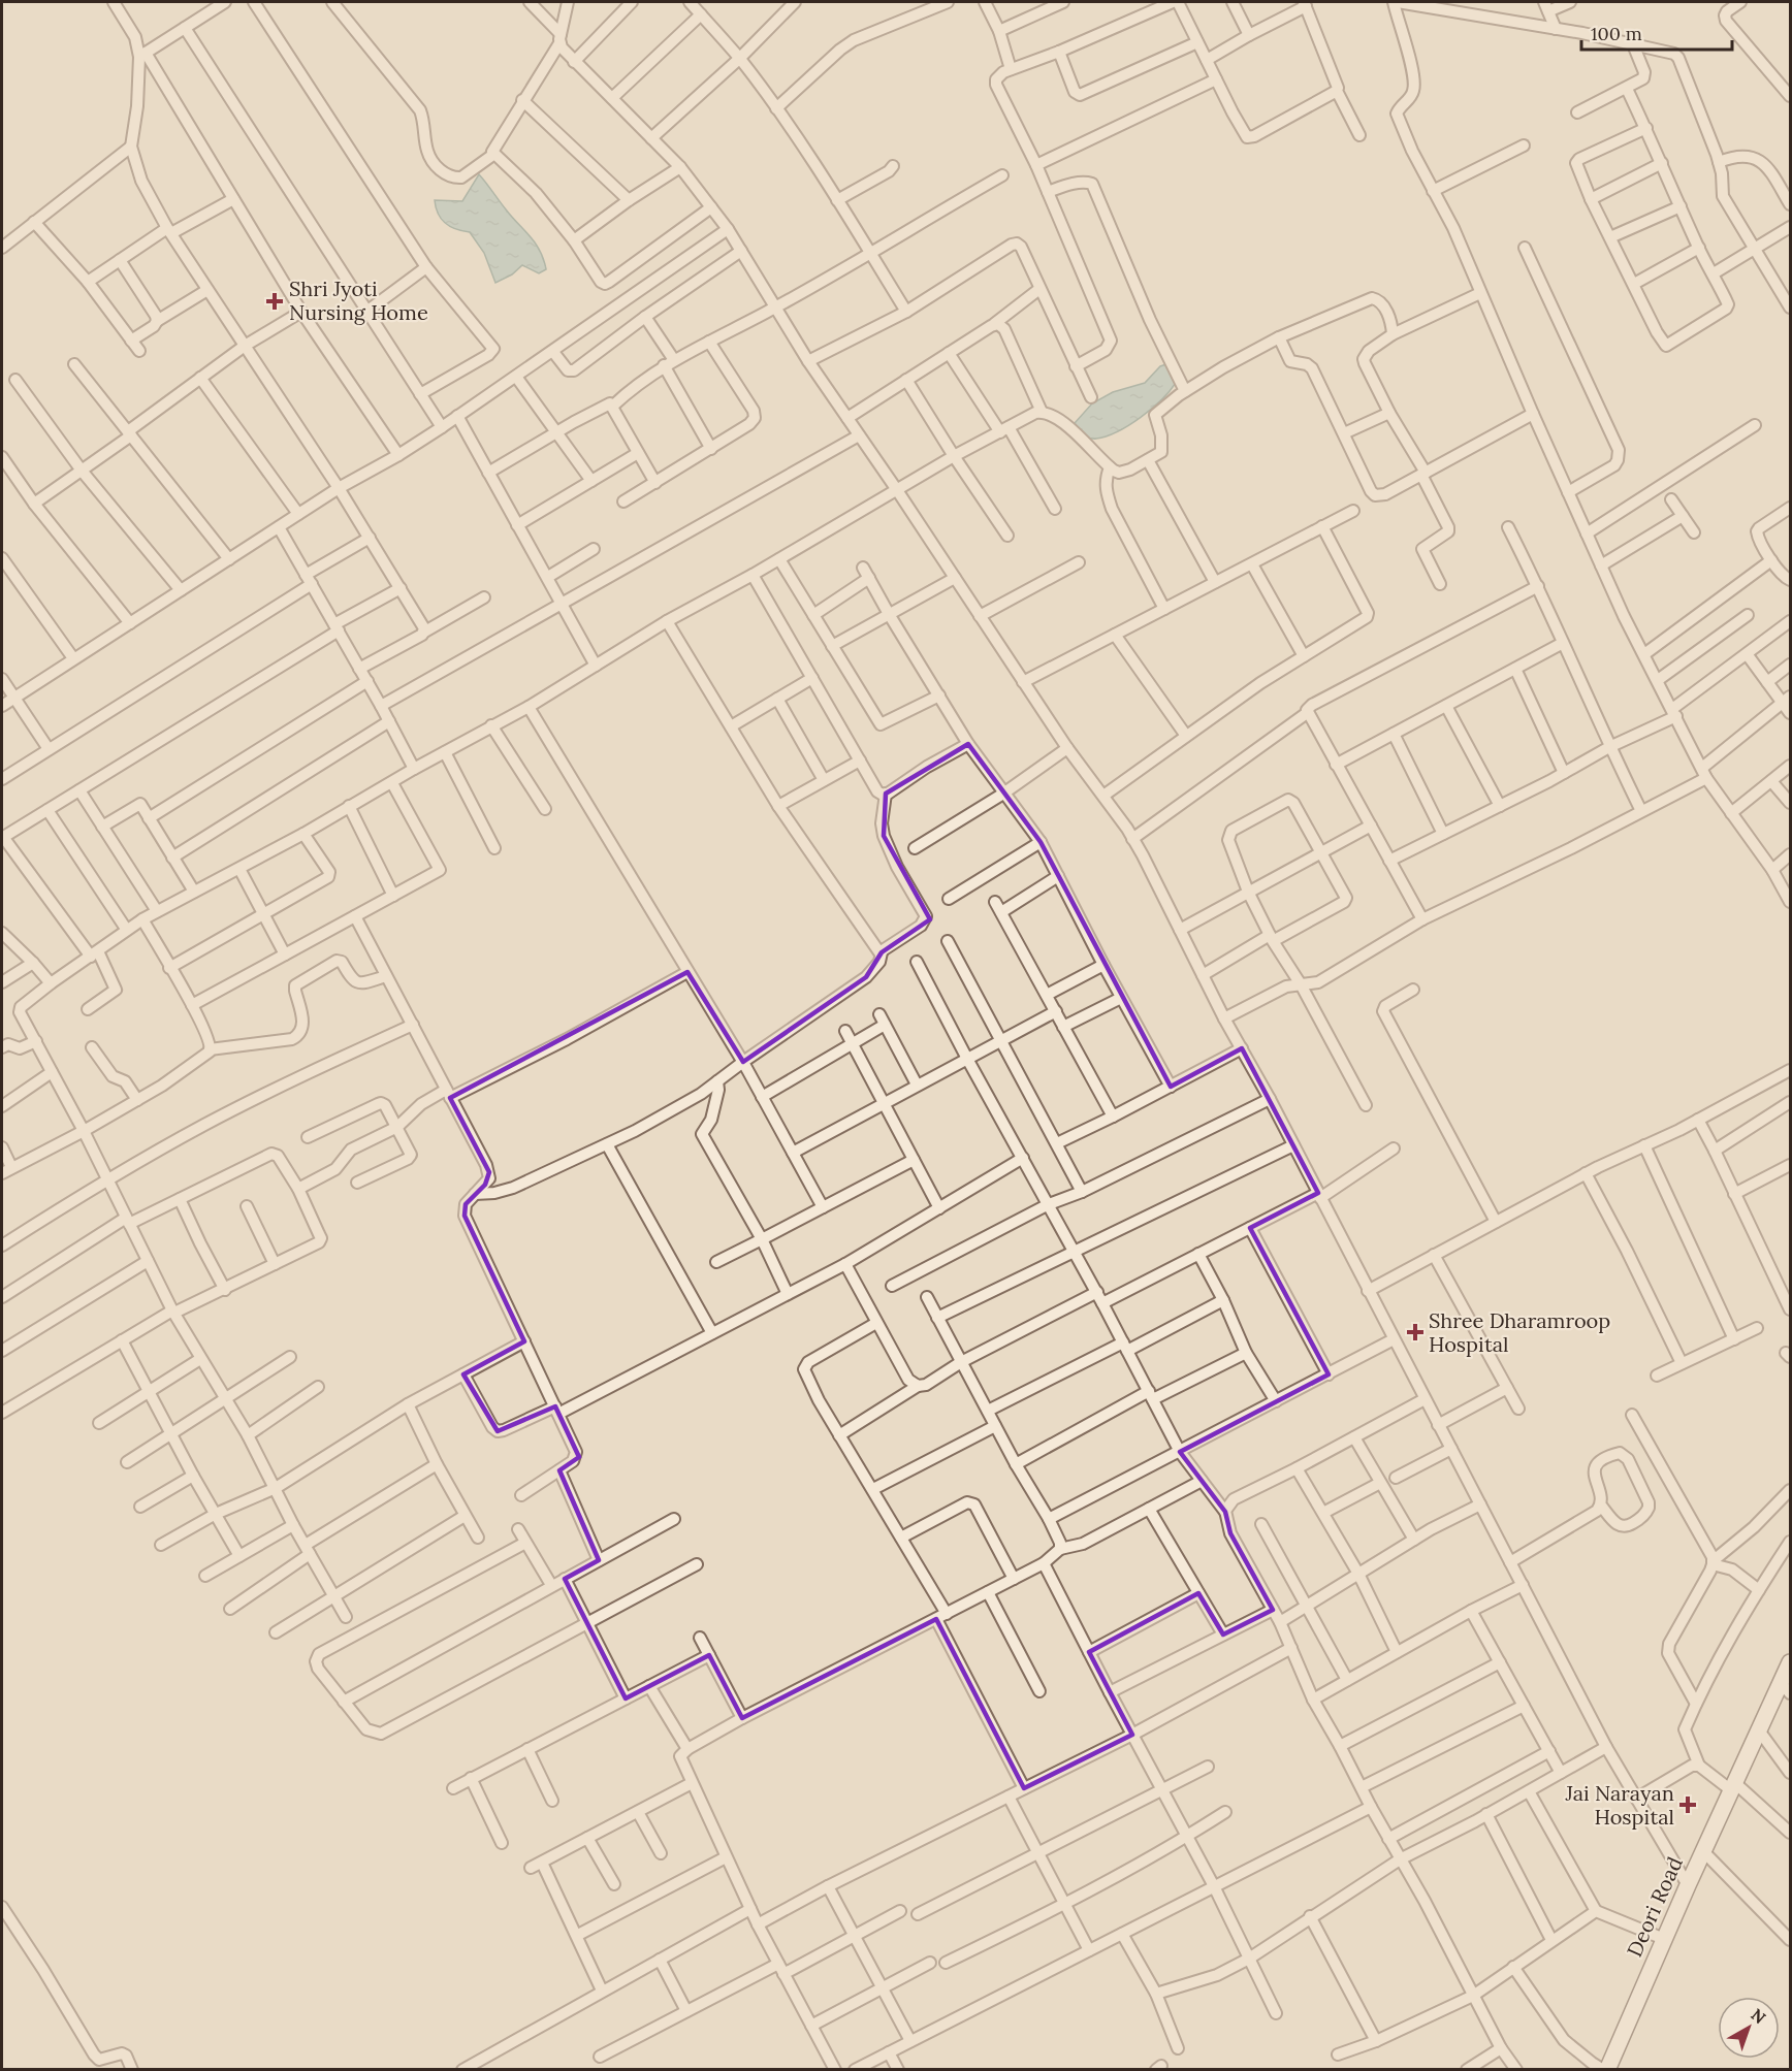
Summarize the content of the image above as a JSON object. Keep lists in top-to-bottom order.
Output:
{
  "streets": {
    "street": ["Deori Road"]
  },
  "places": {
    "health": ["Shri Jyoti Nursing Home", "Shree Dharamroop Hospital", "Jai Narayan Hospital"]
  },
  "scale_bar": "100 m",
  "north": "top right"
}
